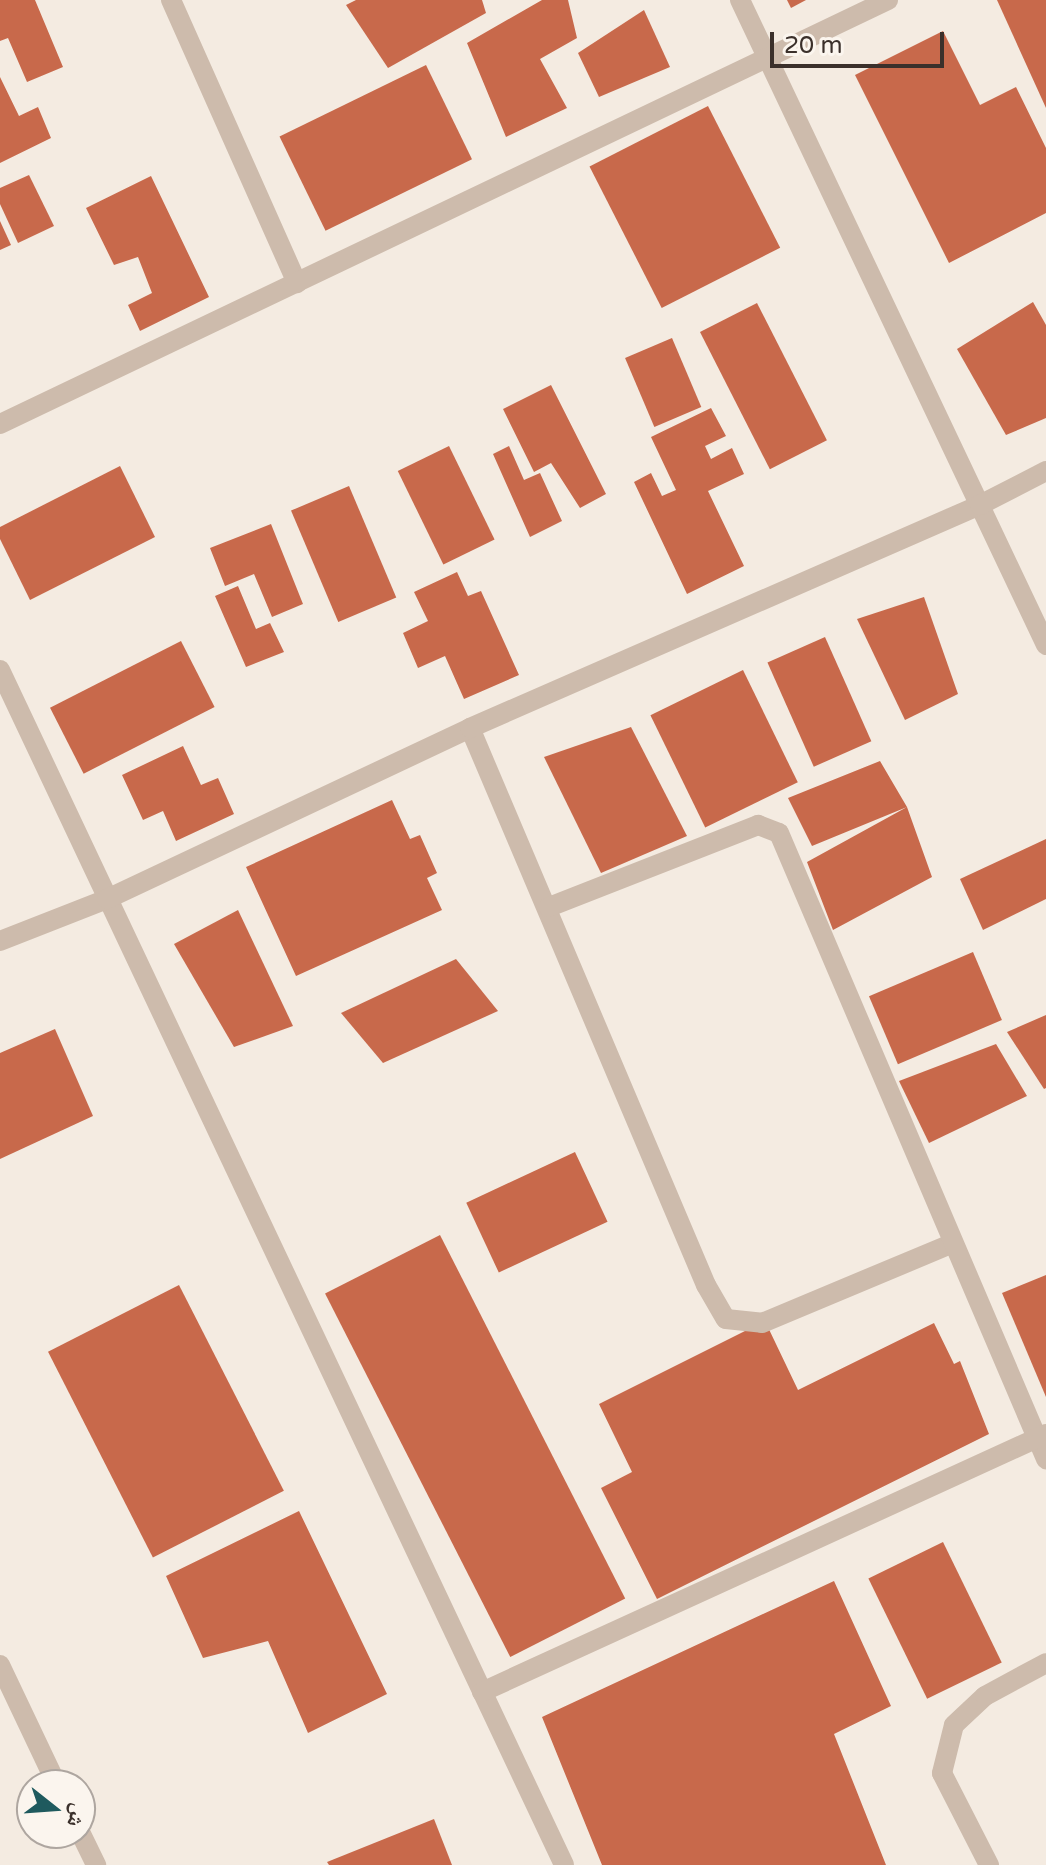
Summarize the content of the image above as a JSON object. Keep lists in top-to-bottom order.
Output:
{
  "scale_bar": "20 m",
  "north": "right"
}
